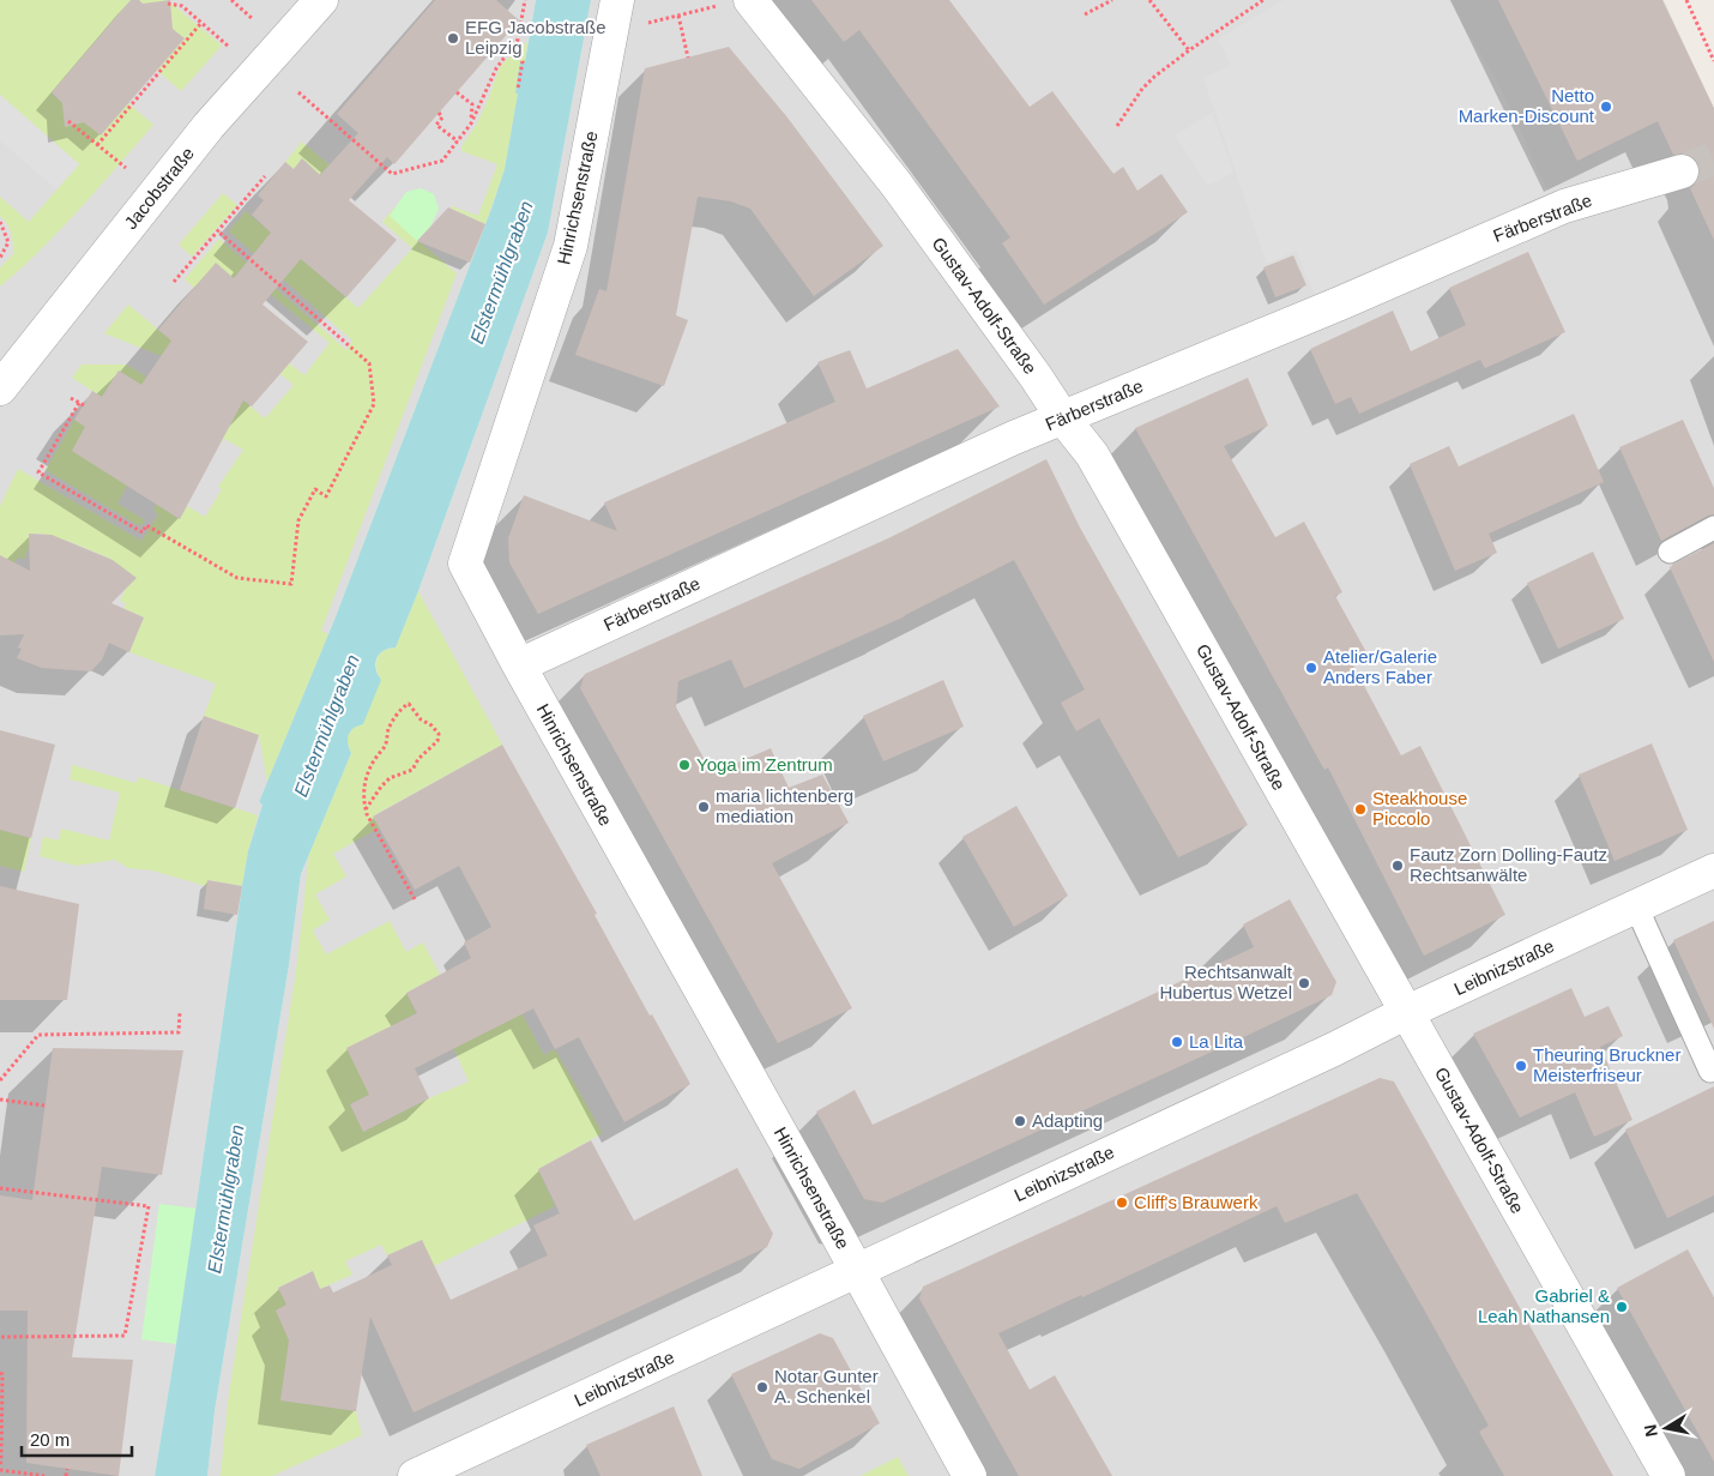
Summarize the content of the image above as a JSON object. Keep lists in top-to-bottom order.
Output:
{
  "streets": {
    "street": [
      "Jacobstraße",
      "Hinrichsenstraße",
      "Färberstraße",
      "Gustav-Adolf-Straße",
      "Leibnizstraße"
    ]
  },
  "crossings": [
    ["Hinrichsenstraße", "Färberstraße"],
    ["Hinrichsenstraße", "Leibnizstraße"],
    ["Färberstraße", "Gustav-Adolf-Straße"],
    ["Gustav-Adolf-Straße", "Leibnizstraße"]
  ],
  "water": ["Elstermühlgraben"],
  "places": [
    "EFG Jacobstraße Leipzig",
    "Netto Marken-Discount",
    "Atelier/Galerie Anders Faber",
    "Yoga im Zentrum",
    "maria lichtenberg mediation",
    "Steakhouse Piccolo",
    "Fautz Zorn Dolling-Fautz Rechtsanwälte",
    "Rechtsanwalt Hubertus Wetzel",
    "La Lita",
    "Theuring Bruckner Meisterfriseur",
    "Adapting",
    "Cliff's Brauwerk",
    "Gabriel & Leah Nathansen",
    "Notar Gunter A. Schenkel"
  ],
  "scale_bar": "20 m",
  "north": "left"
}
